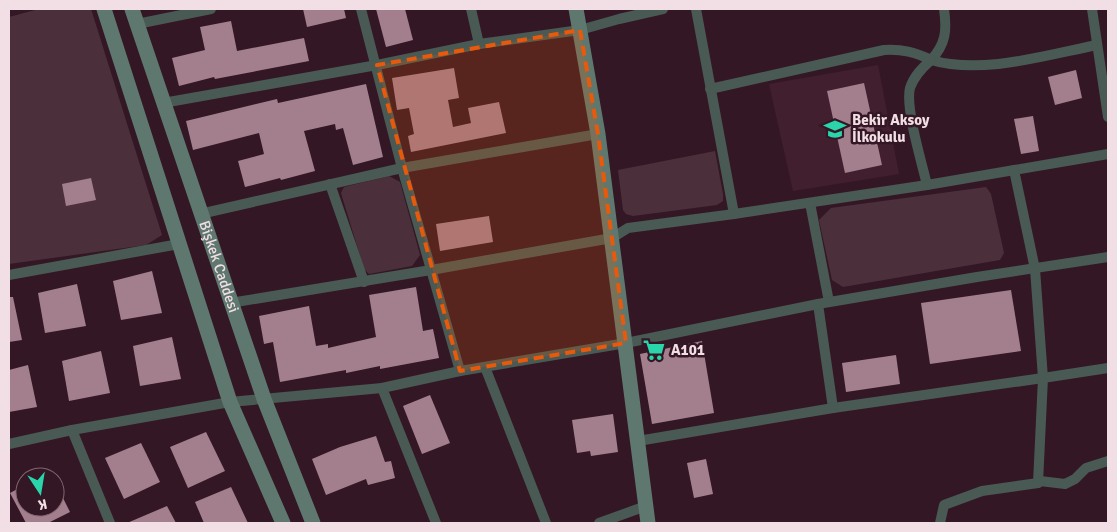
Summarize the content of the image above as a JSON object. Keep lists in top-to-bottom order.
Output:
{
  "streets": {
    "street": ["Bişkek Caddesi"]
  },
  "places": {
    "school or university": ["Bekir Aksoy İlkokulu"],
    "supermarket": ["A101"]
  },
  "north": "bottom"
}
